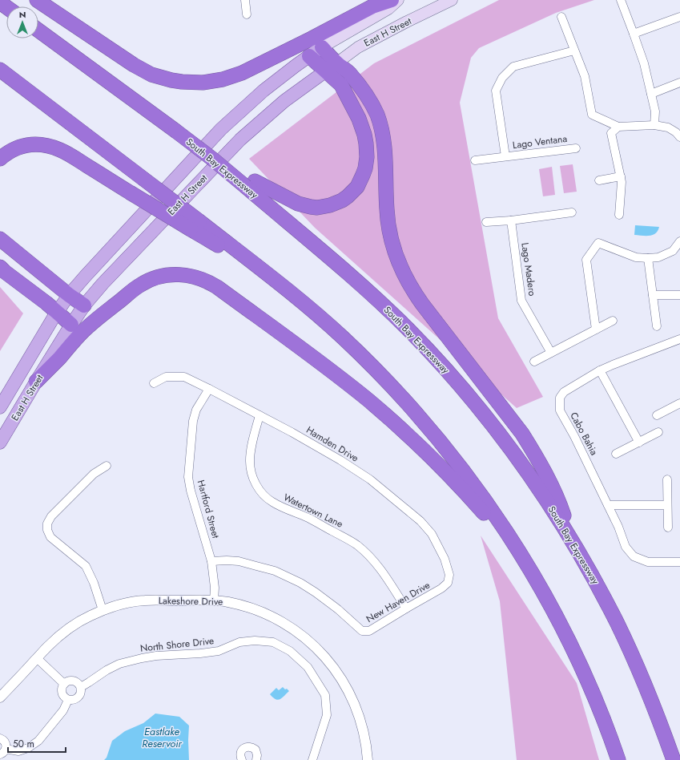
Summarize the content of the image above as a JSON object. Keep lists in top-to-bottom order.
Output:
{
  "streets": {
    "highway": ["South Bay Expressway"],
    "main road": ["East H Street"],
    "street": [
      "Lago Ventana",
      "Lago Madero",
      "Cabo Bahia",
      "Hamden Drive",
      "Hartford Street",
      "Watertown Lane",
      "Lakeshore Drive",
      "New Haven Drive",
      "North Shore Drive"
    ]
  },
  "crossings": [
    ["Hamden Drive", "Hartford Street"],
    ["Hamden Drive", "Watertown Lane"],
    ["Hamden Drive", "New Haven Drive"],
    ["Hartford Street", "Lakeshore Drive"],
    ["Hartford Street", "New Haven Drive"],
    ["Watertown Lane", "New Haven Drive"]
  ],
  "water": ["Eastlake Reservoir"],
  "scale_bar": "50 m",
  "north": "top"
}
